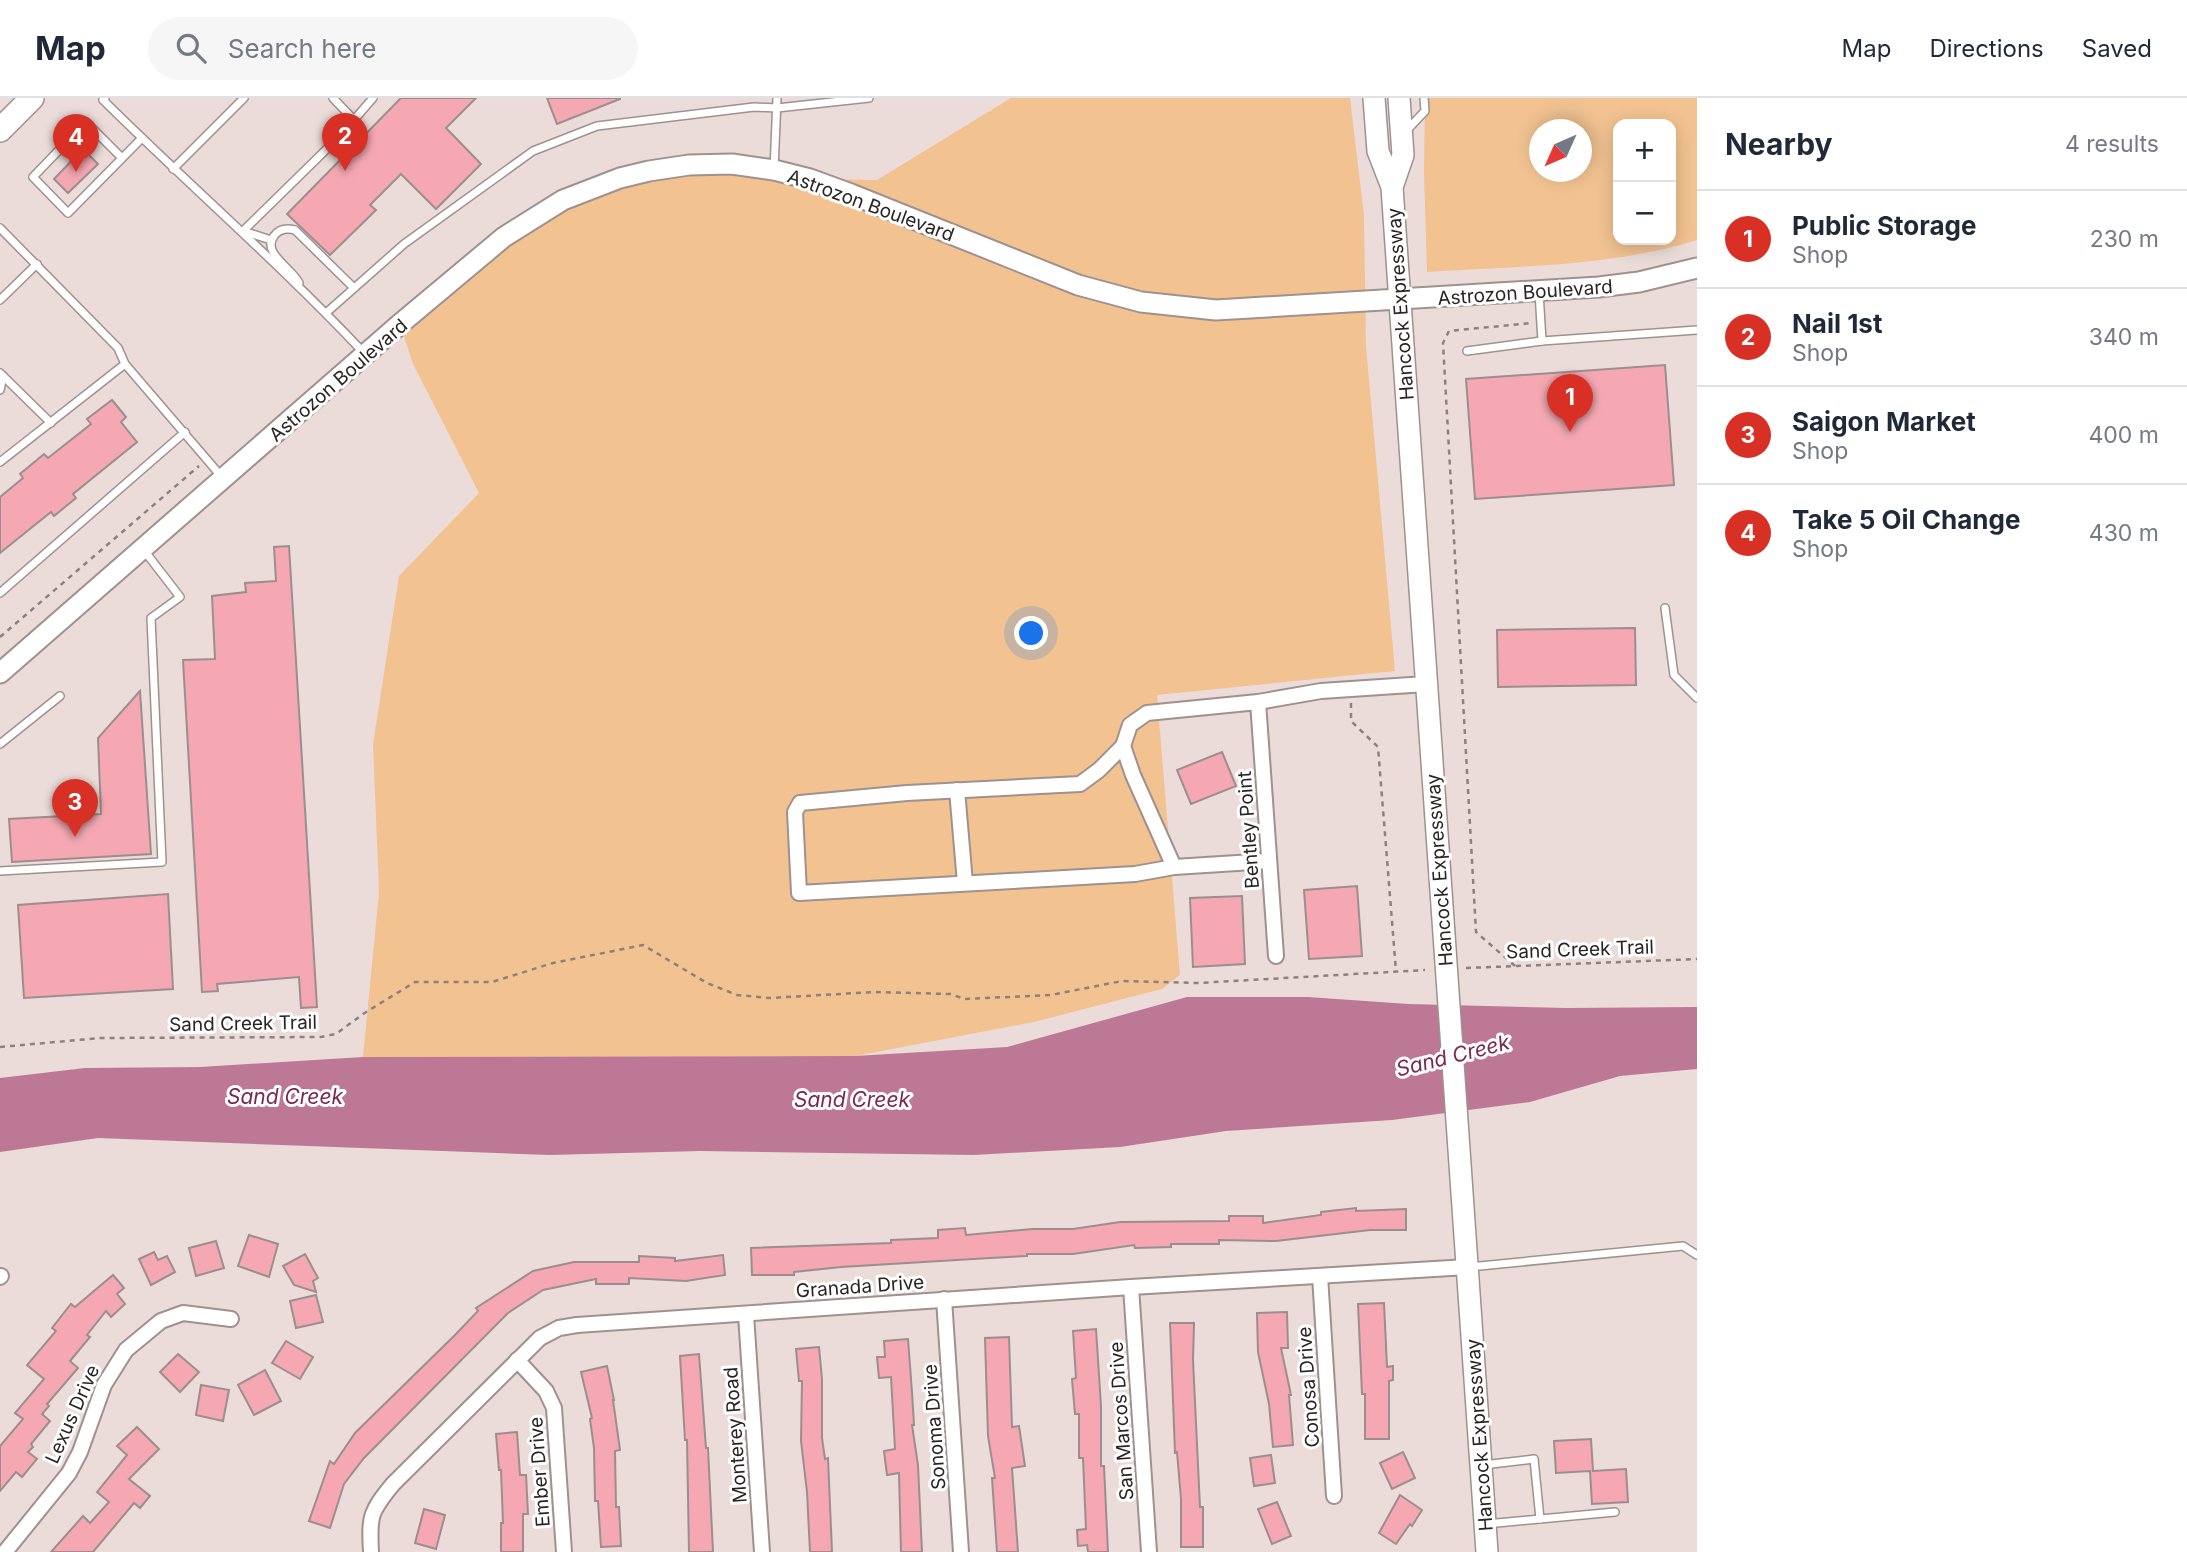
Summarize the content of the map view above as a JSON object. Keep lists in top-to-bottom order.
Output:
{
  "streets": {
    "main road": ["Astrozon Boulevard", "Hancock Expressway"],
    "street": [
      "Bentley Point",
      "Granada Drive",
      "Conosa Drive",
      "Lexus Drive",
      "San Marcos Drive",
      "Sonoma Drive",
      "Monterey Road",
      "Ember Drive"
    ],
    "path": ["Sand Creek Trail"]
  },
  "crossings": [
    ["Astrozon Boulevard", "Hancock Expressway"],
    ["Hancock Expressway", "Sand Creek Trail"],
    ["Hancock Expressway", "Granada Drive"],
    ["Granada Drive", "Conosa Drive"],
    ["Granada Drive", "San Marcos Drive"],
    ["Granada Drive", "Sonoma Drive"],
    ["Granada Drive", "Monterey Road"],
    ["Granada Drive", "Ember Drive"]
  ],
  "water": ["Sand Creek"],
  "north": "bottom left",
  "page": {
    "header": "Map",
    "search": "Search here",
    "nav": ["Map", "Directions", "Saved"],
    "heading": ["Nearby", "4 results"],
    "pins": [
      "2",
      "4",
      "1",
      "3"
    ],
    "map_buttons": ["+", "−"],
    "list": [
      {
        "mark": "1",
        "name": "Public Storage",
        "note": "Shop",
        "value": "230 m"
      },
      {
        "mark": "2",
        "name": "Nail 1st",
        "note": "Shop",
        "value": "340 m"
      },
      {
        "mark": "3",
        "name": "Saigon Market",
        "note": "Shop",
        "value": "400 m"
      },
      {
        "mark": "4",
        "name": "Take 5 Oil Change",
        "note": "Shop",
        "value": "430 m"
      }
    ]
  }
}
